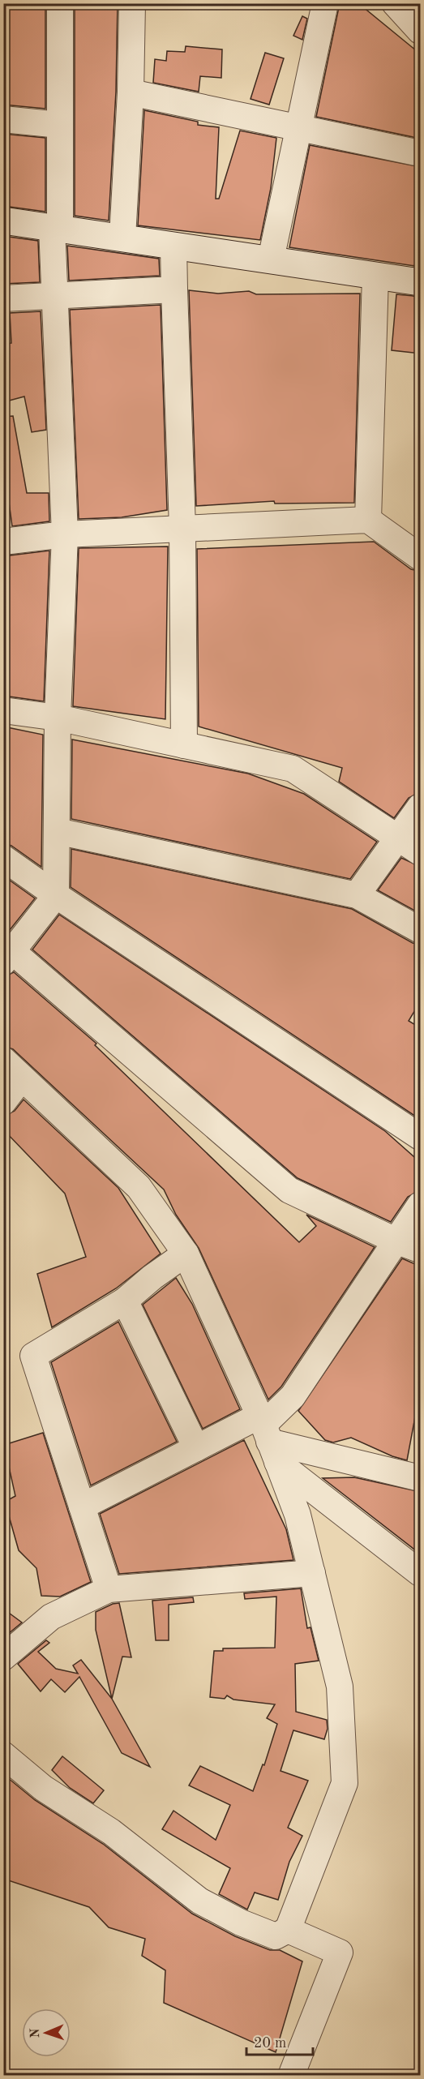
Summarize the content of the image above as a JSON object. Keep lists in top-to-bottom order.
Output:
{
  "scale_bar": "20 m",
  "north": "left"
}
